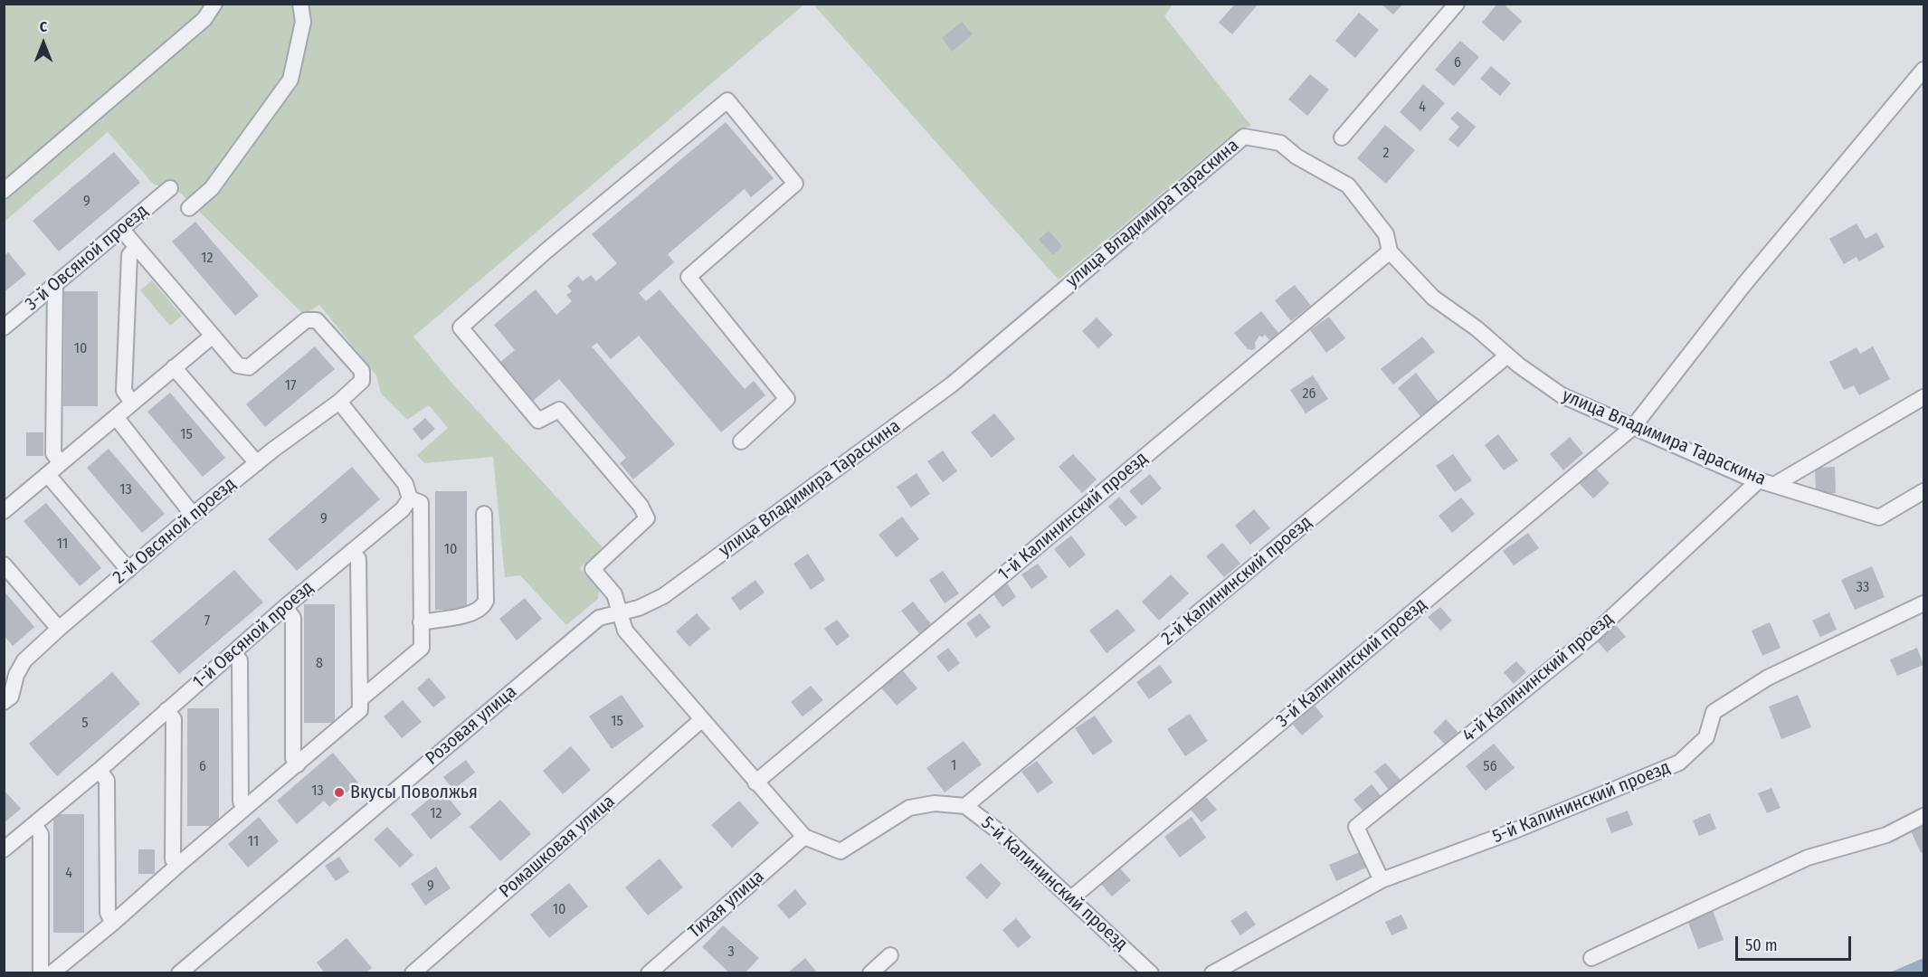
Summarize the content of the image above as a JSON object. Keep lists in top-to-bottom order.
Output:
{
  "streets": {
    "street": [
      "улица Владимира Тараскина",
      "3-й Овсяной проезд",
      "1-й Калининский проезд",
      "2-й Овсяной проезд",
      "2-й Калининский проезд",
      "1-й Овсяной проезд",
      "3-й Калининский проезд",
      "4-й Калининский проезд",
      "Розовая улица",
      "5-й Калининский проезд",
      "Ромашковая улица",
      "Тихая улица"
    ]
  },
  "crossings": [
    ["улица Владимира Тараскина", "1-й Калининский проезд"],
    ["улица Владимира Тараскина", "2-й Калининский проезд"],
    ["улица Владимира Тараскина", "3-й Калининский проезд"],
    ["улица Владимира Тараскина", "4-й Калининский проезд"],
    ["улица Владимира Тараскина", "Розовая улица"],
    ["2-й Калининский проезд", "5-й Калининский проезд"],
    ["3-й Калининский проезд", "5-й Калининский проезд"],
    ["4-й Калининский проезд", "5-й Калининский проезд"],
    ["5-й Калининский проезд", "Тихая улица"]
  ],
  "places": ["Вкусы Поволжья"],
  "house_numbers": [
    "6",
    "4",
    "2",
    "9",
    "12",
    "10",
    "17",
    "26",
    "15",
    "13",
    "9",
    "11",
    "10",
    "33",
    "7",
    "8",
    "15",
    "5",
    "1",
    "6",
    "56",
    "13",
    "12",
    "11",
    "4",
    "9",
    "10",
    "3"
  ],
  "scale_bar": "50 m",
  "north": "top"
}
